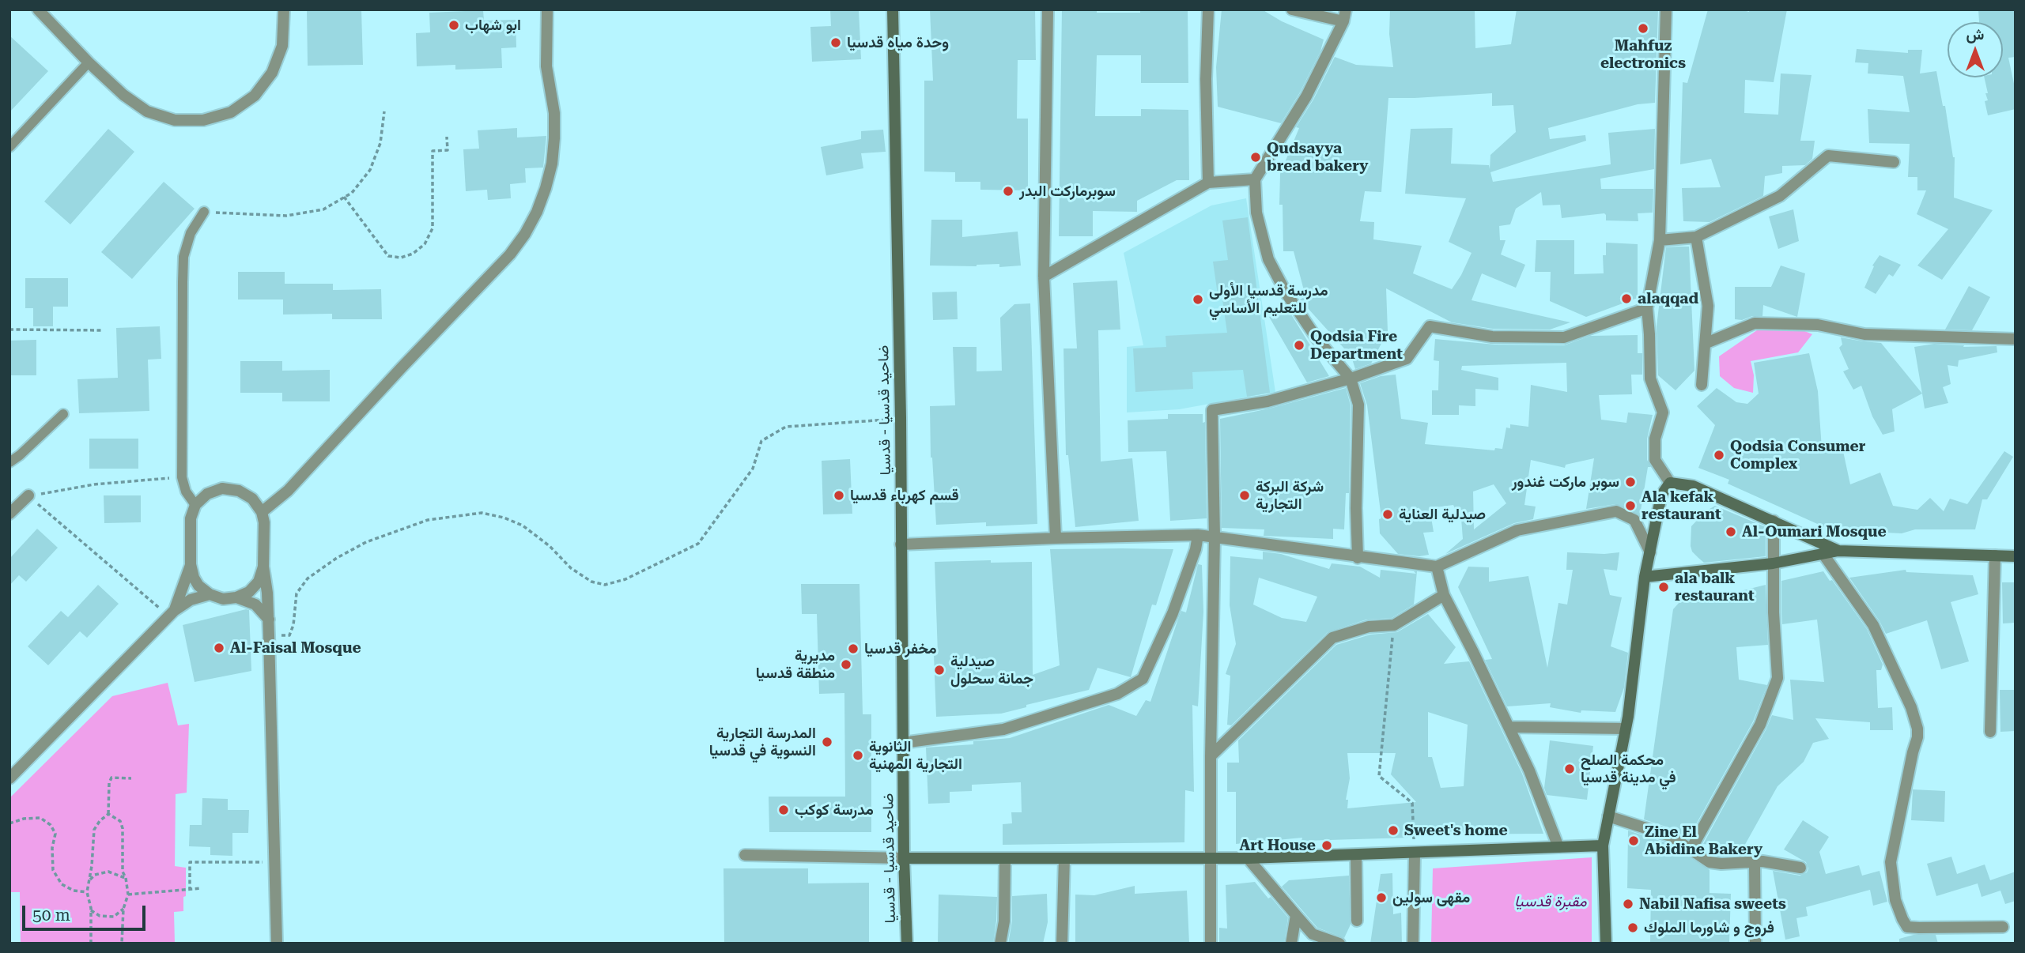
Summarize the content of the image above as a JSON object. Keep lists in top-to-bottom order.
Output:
{
  "streets": {
    "main road": ["ضاحيد قدسيا - قدسيا"]
  },
  "parks": ["مقبرة قدسيا"],
  "places": [
    "ابو شهاب",
    "Mahfuz electronics",
    "وحدة مياه قدسيا",
    "Qudsayya bread bakery",
    "سوبرماركت البدر",
    "alaqqad",
    "مدرسة قدسيا الأولى للتعليم الأساسي",
    "Qodsia Fire Department",
    "Qodsia Consumer Complex",
    "سوبر ماركت غندور",
    "قسم كهرباء قدسيا",
    "شركة البركة التجارية",
    "Ala kefak restaurant",
    "صيدلية العناية",
    "Al-Oumari Mosque",
    "ala balk restaurant",
    "Al-Faisal Mosque",
    "مخفر قدسيا",
    "مديرية منطقة قدسيا",
    "صيدلية جمانة سحلول",
    "المدرسة التجارية النسوية في قدسيا",
    "الثانوية التجارية المهنية",
    "محكمة الصلح في مدينة قدسيا",
    "مدرسة كوكب",
    "Sweet's home",
    "Zine El Abidine Bakery",
    "Art House",
    "مقهى سولين",
    "Nabil Nafisa sweets",
    "فروج و شاورما الملوك"
  ],
  "scale_bar": "50 m",
  "north": "top"
}
